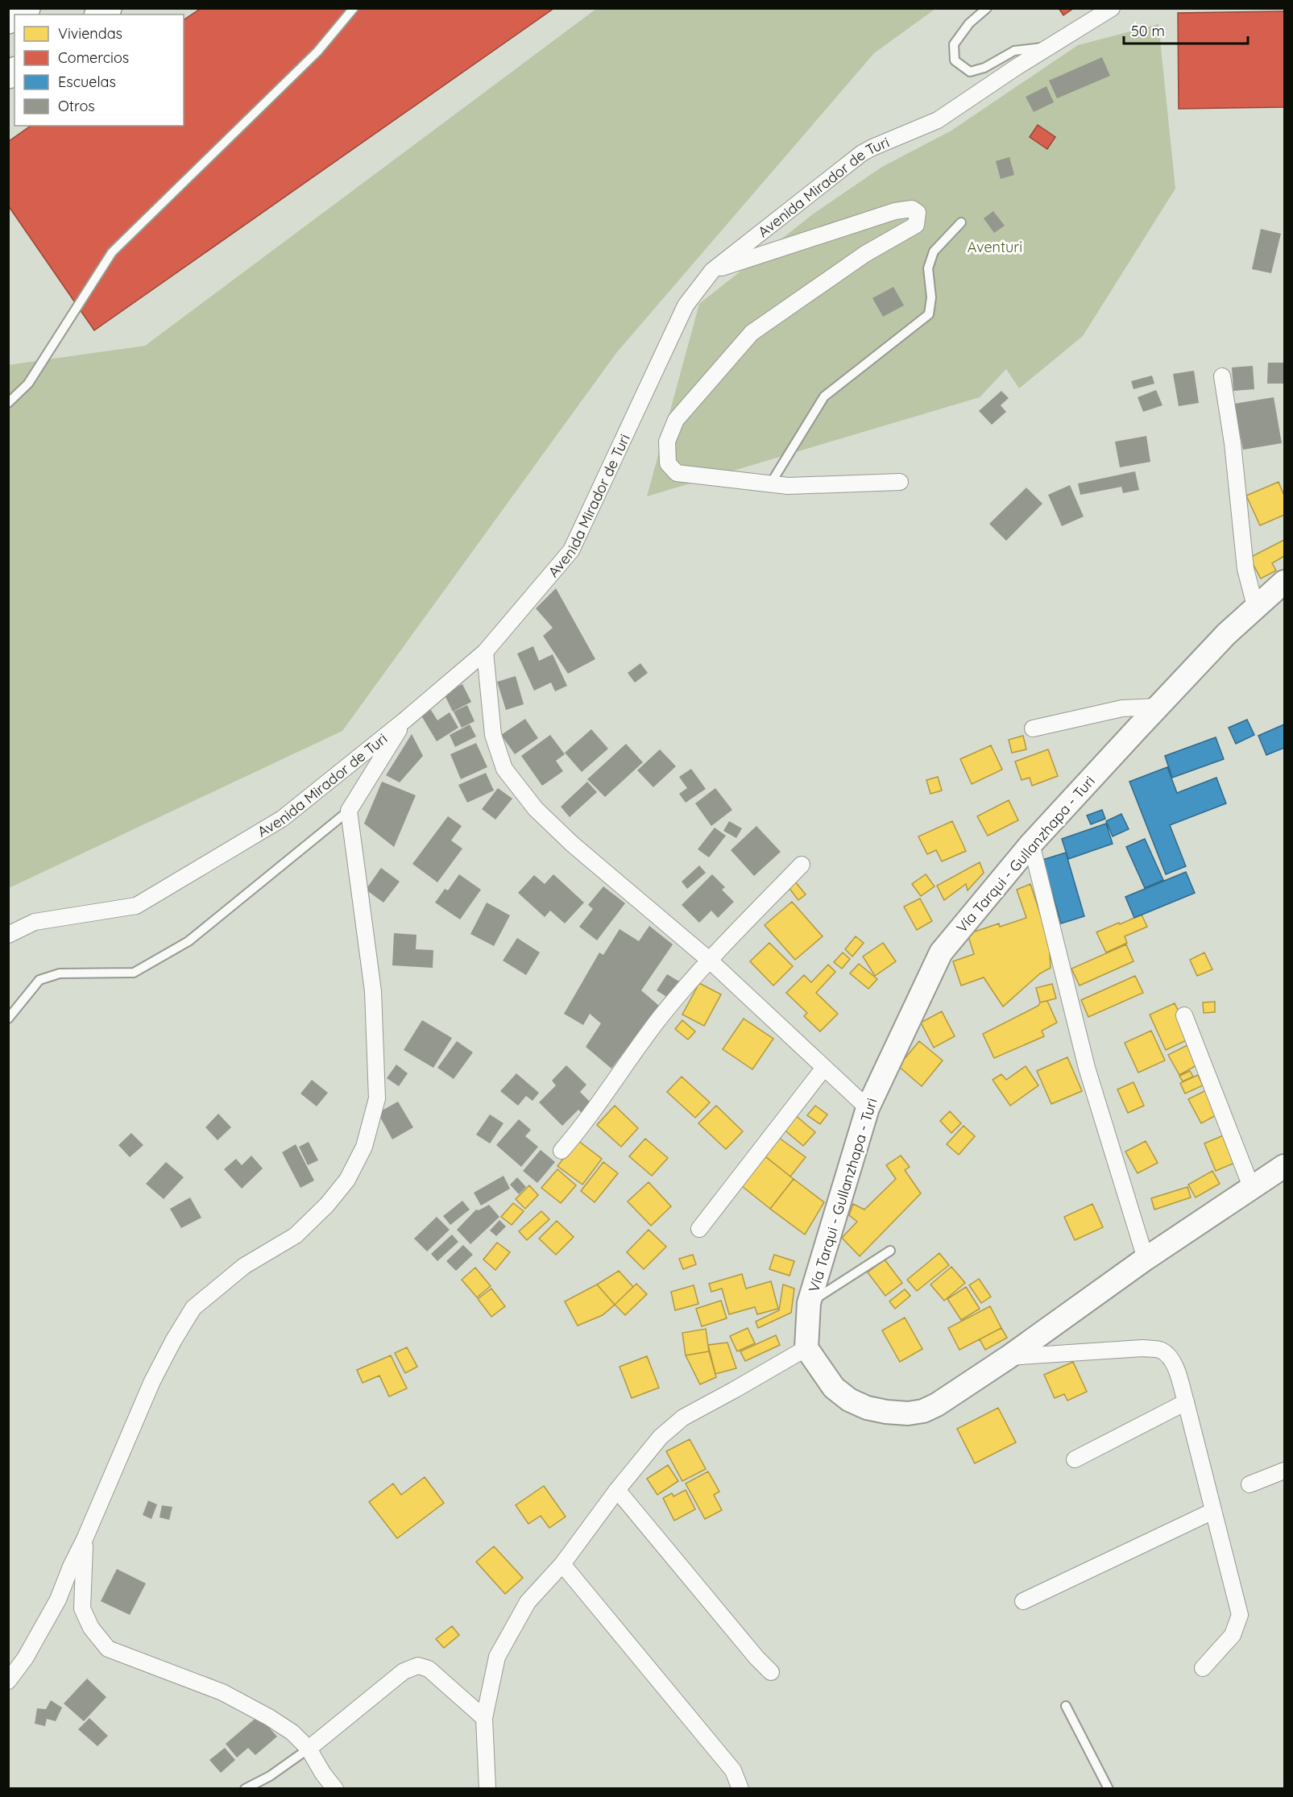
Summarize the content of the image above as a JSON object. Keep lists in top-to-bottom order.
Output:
{
  "streets": {
    "main road": ["Vía Tarqui - Gullanzhapa - Turi"],
    "street": ["Avenida Mirador de Turi"]
  },
  "parks": ["Aventuri"],
  "legend": [
    "Viviendas",
    "Comercios",
    "Escuelas",
    "Otros"
  ],
  "scale_bar": "50 m"
}
